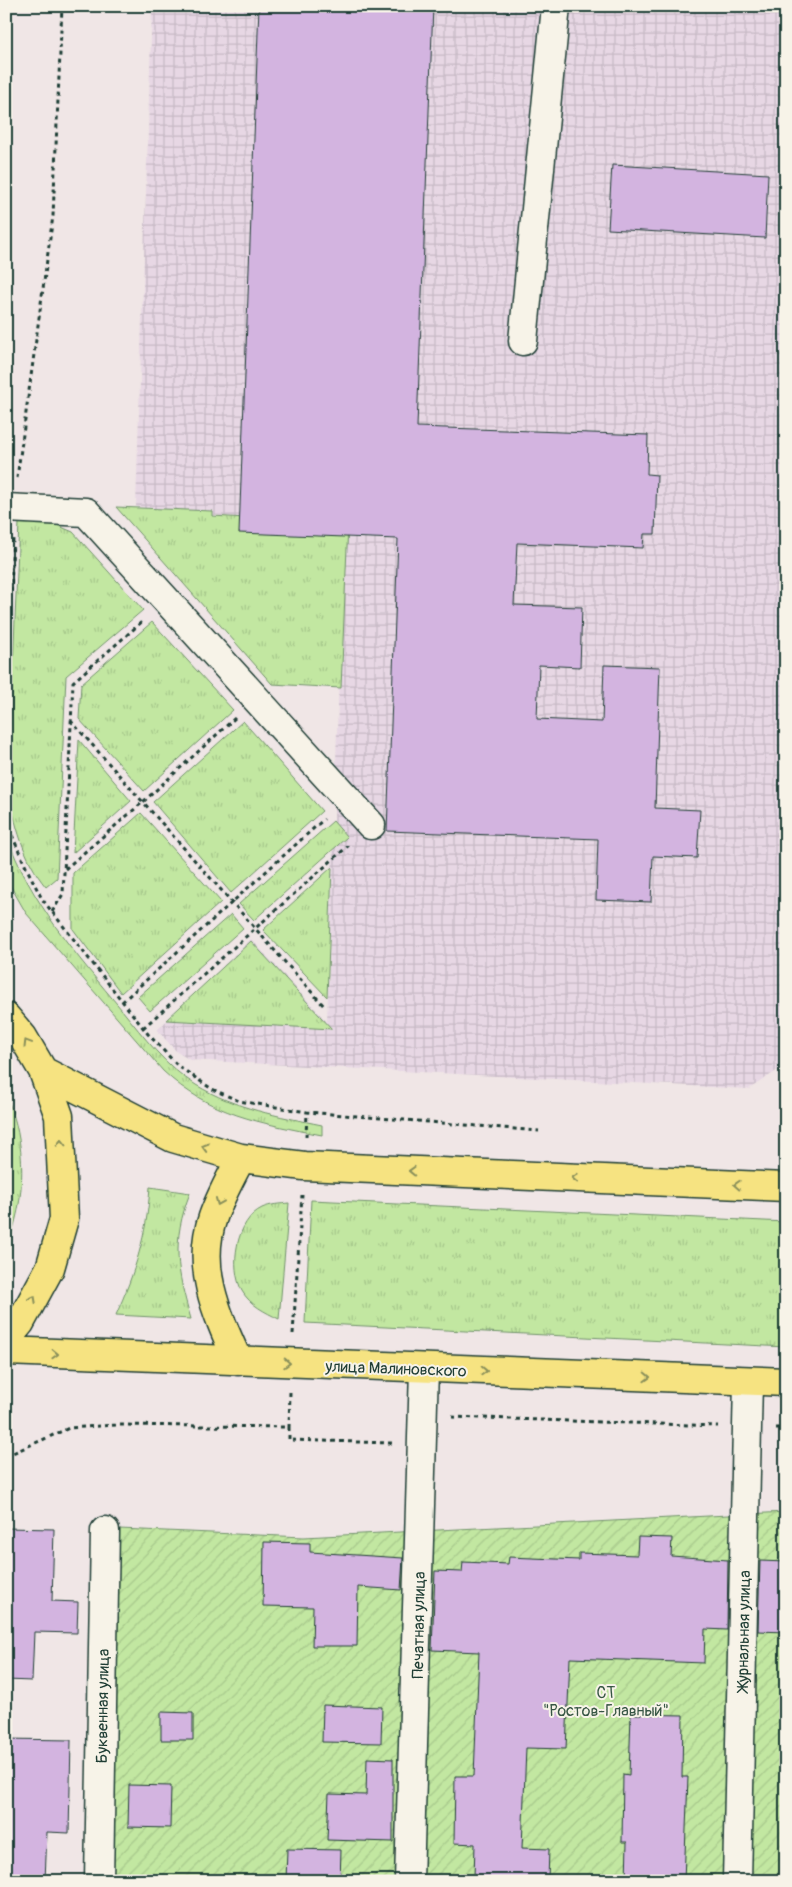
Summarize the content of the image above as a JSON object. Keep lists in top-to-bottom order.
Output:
{
  "streets": {
    "highway": ["улица Малиновского"],
    "street": ["Печатная улица", "Журнальная улица", "Буквенная улица"]
  },
  "crossings": [
    ["улица Малиновского", "Печатная улица"],
    ["улица Малиновского", "Журнальная улица"]
  ],
  "parks": ["СТ \"Ростов-Главный\""]
}
